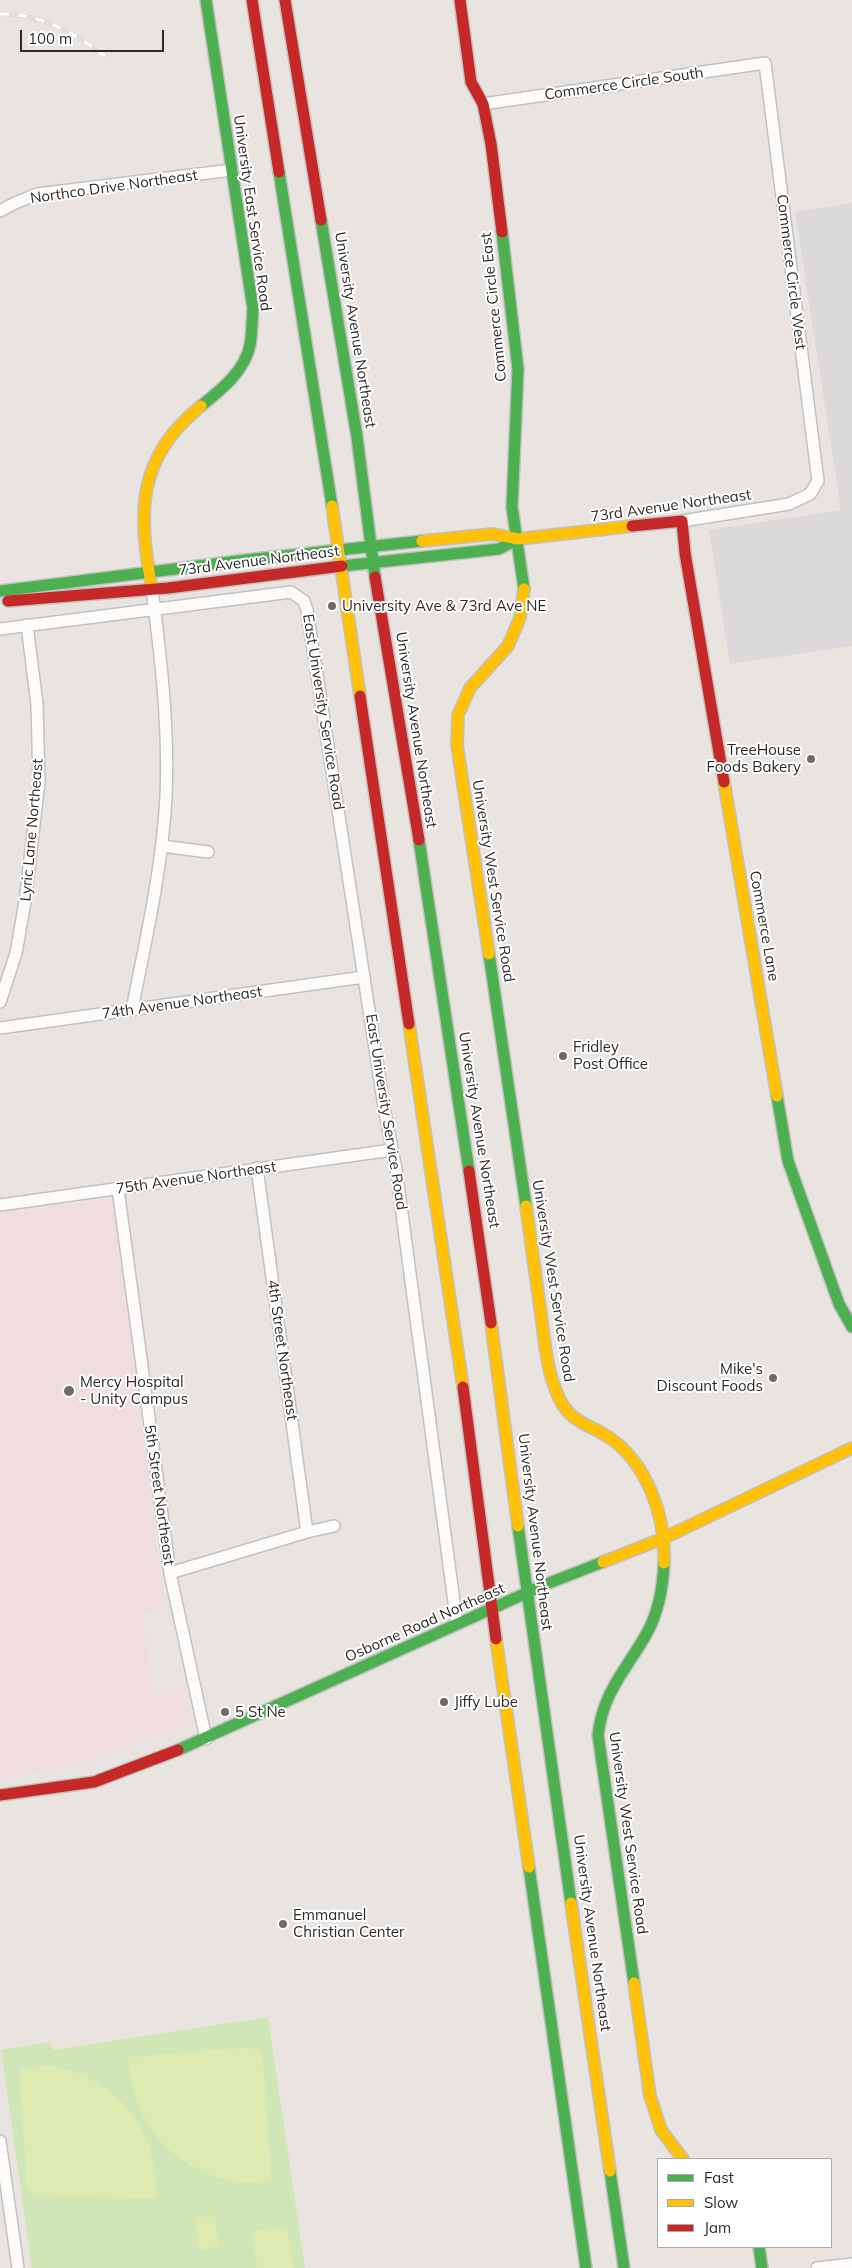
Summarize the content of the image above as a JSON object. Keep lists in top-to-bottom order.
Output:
{
  "streets": {
    "street": [
      "Commerce Circle South",
      "Northco Drive Northeast",
      "University East Service Road",
      "Commerce Circle West",
      "Commerce Circle East",
      "University Avenue Northeast",
      "73rd Avenue Northeast",
      "East University Service Road",
      "Lyric Lane Northeast",
      "University West Service Road",
      "Commerce Lane",
      "74th Avenue Northeast",
      "75th Avenue Northeast",
      "4th Street Northeast",
      "5th Street Northeast",
      "Osborne Road Northeast"
    ]
  },
  "crossings": [
    ["Commerce Circle South", "Commerce Circle West"],
    ["Commerce Circle South", "Commerce Circle East"],
    ["Northco Drive Northeast", "University East Service Road"],
    ["University East Service Road", "73rd Avenue Northeast"],
    ["Commerce Circle West", "73rd Avenue Northeast"],
    ["Commerce Circle East", "73rd Avenue Northeast"],
    ["Commerce Circle East", "University West Service Road"],
    ["University Avenue Northeast", "73rd Avenue Northeast"],
    ["University Avenue Northeast", "Osborne Road Northeast"],
    ["73rd Avenue Northeast", "University West Service Road"],
    ["73rd Avenue Northeast", "Commerce Lane"],
    ["East University Service Road", "74th Avenue Northeast"],
    ["East University Service Road", "75th Avenue Northeast"],
    ["East University Service Road", "Osborne Road Northeast"],
    ["University West Service Road", "Osborne Road Northeast"],
    ["75th Avenue Northeast", "4th Street Northeast"],
    ["75th Avenue Northeast", "5th Street Northeast"],
    ["5th Street Northeast", "Osborne Road Northeast"]
  ],
  "places": [
    "University Ave & 73rd Ave NE",
    "TreeHouse Foods Bakery",
    "Fridley Post Office",
    "Mike's Discount Foods",
    "Mercy Hospital - Unity Campus",
    "Jiffy Lube",
    "5 St Ne",
    "Emmanuel Christian Center"
  ],
  "legend": ["Fast", "Slow", "Jam"],
  "scale_bar": "100 m"
}
